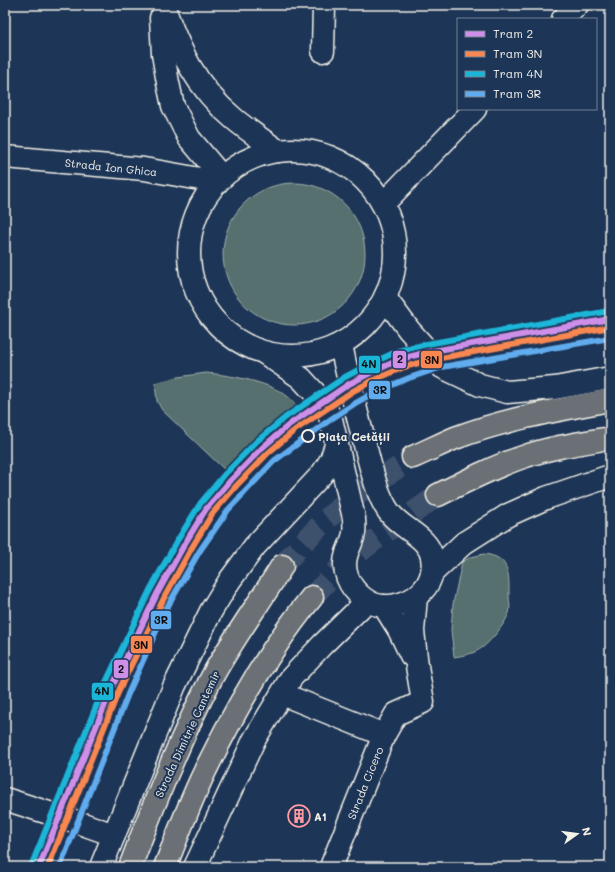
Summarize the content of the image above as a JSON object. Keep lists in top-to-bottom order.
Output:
{
  "streets": {
    "main road": ["Strada Ion Ghica", "Strada Dimitrie Cantemir", "Strada Cicero"]
  },
  "places": {
    "other": ["Piața Cetății"],
    "building": ["A1"]
  },
  "lines": [
    "tram line 4N",
    "tram line 2",
    "tram line 3N",
    "tram line 3R"
  ],
  "legend": [
    "Tram 2",
    "Tram 3N",
    "Tram 4N",
    "Tram 3R"
  ],
  "north": "right"
}
